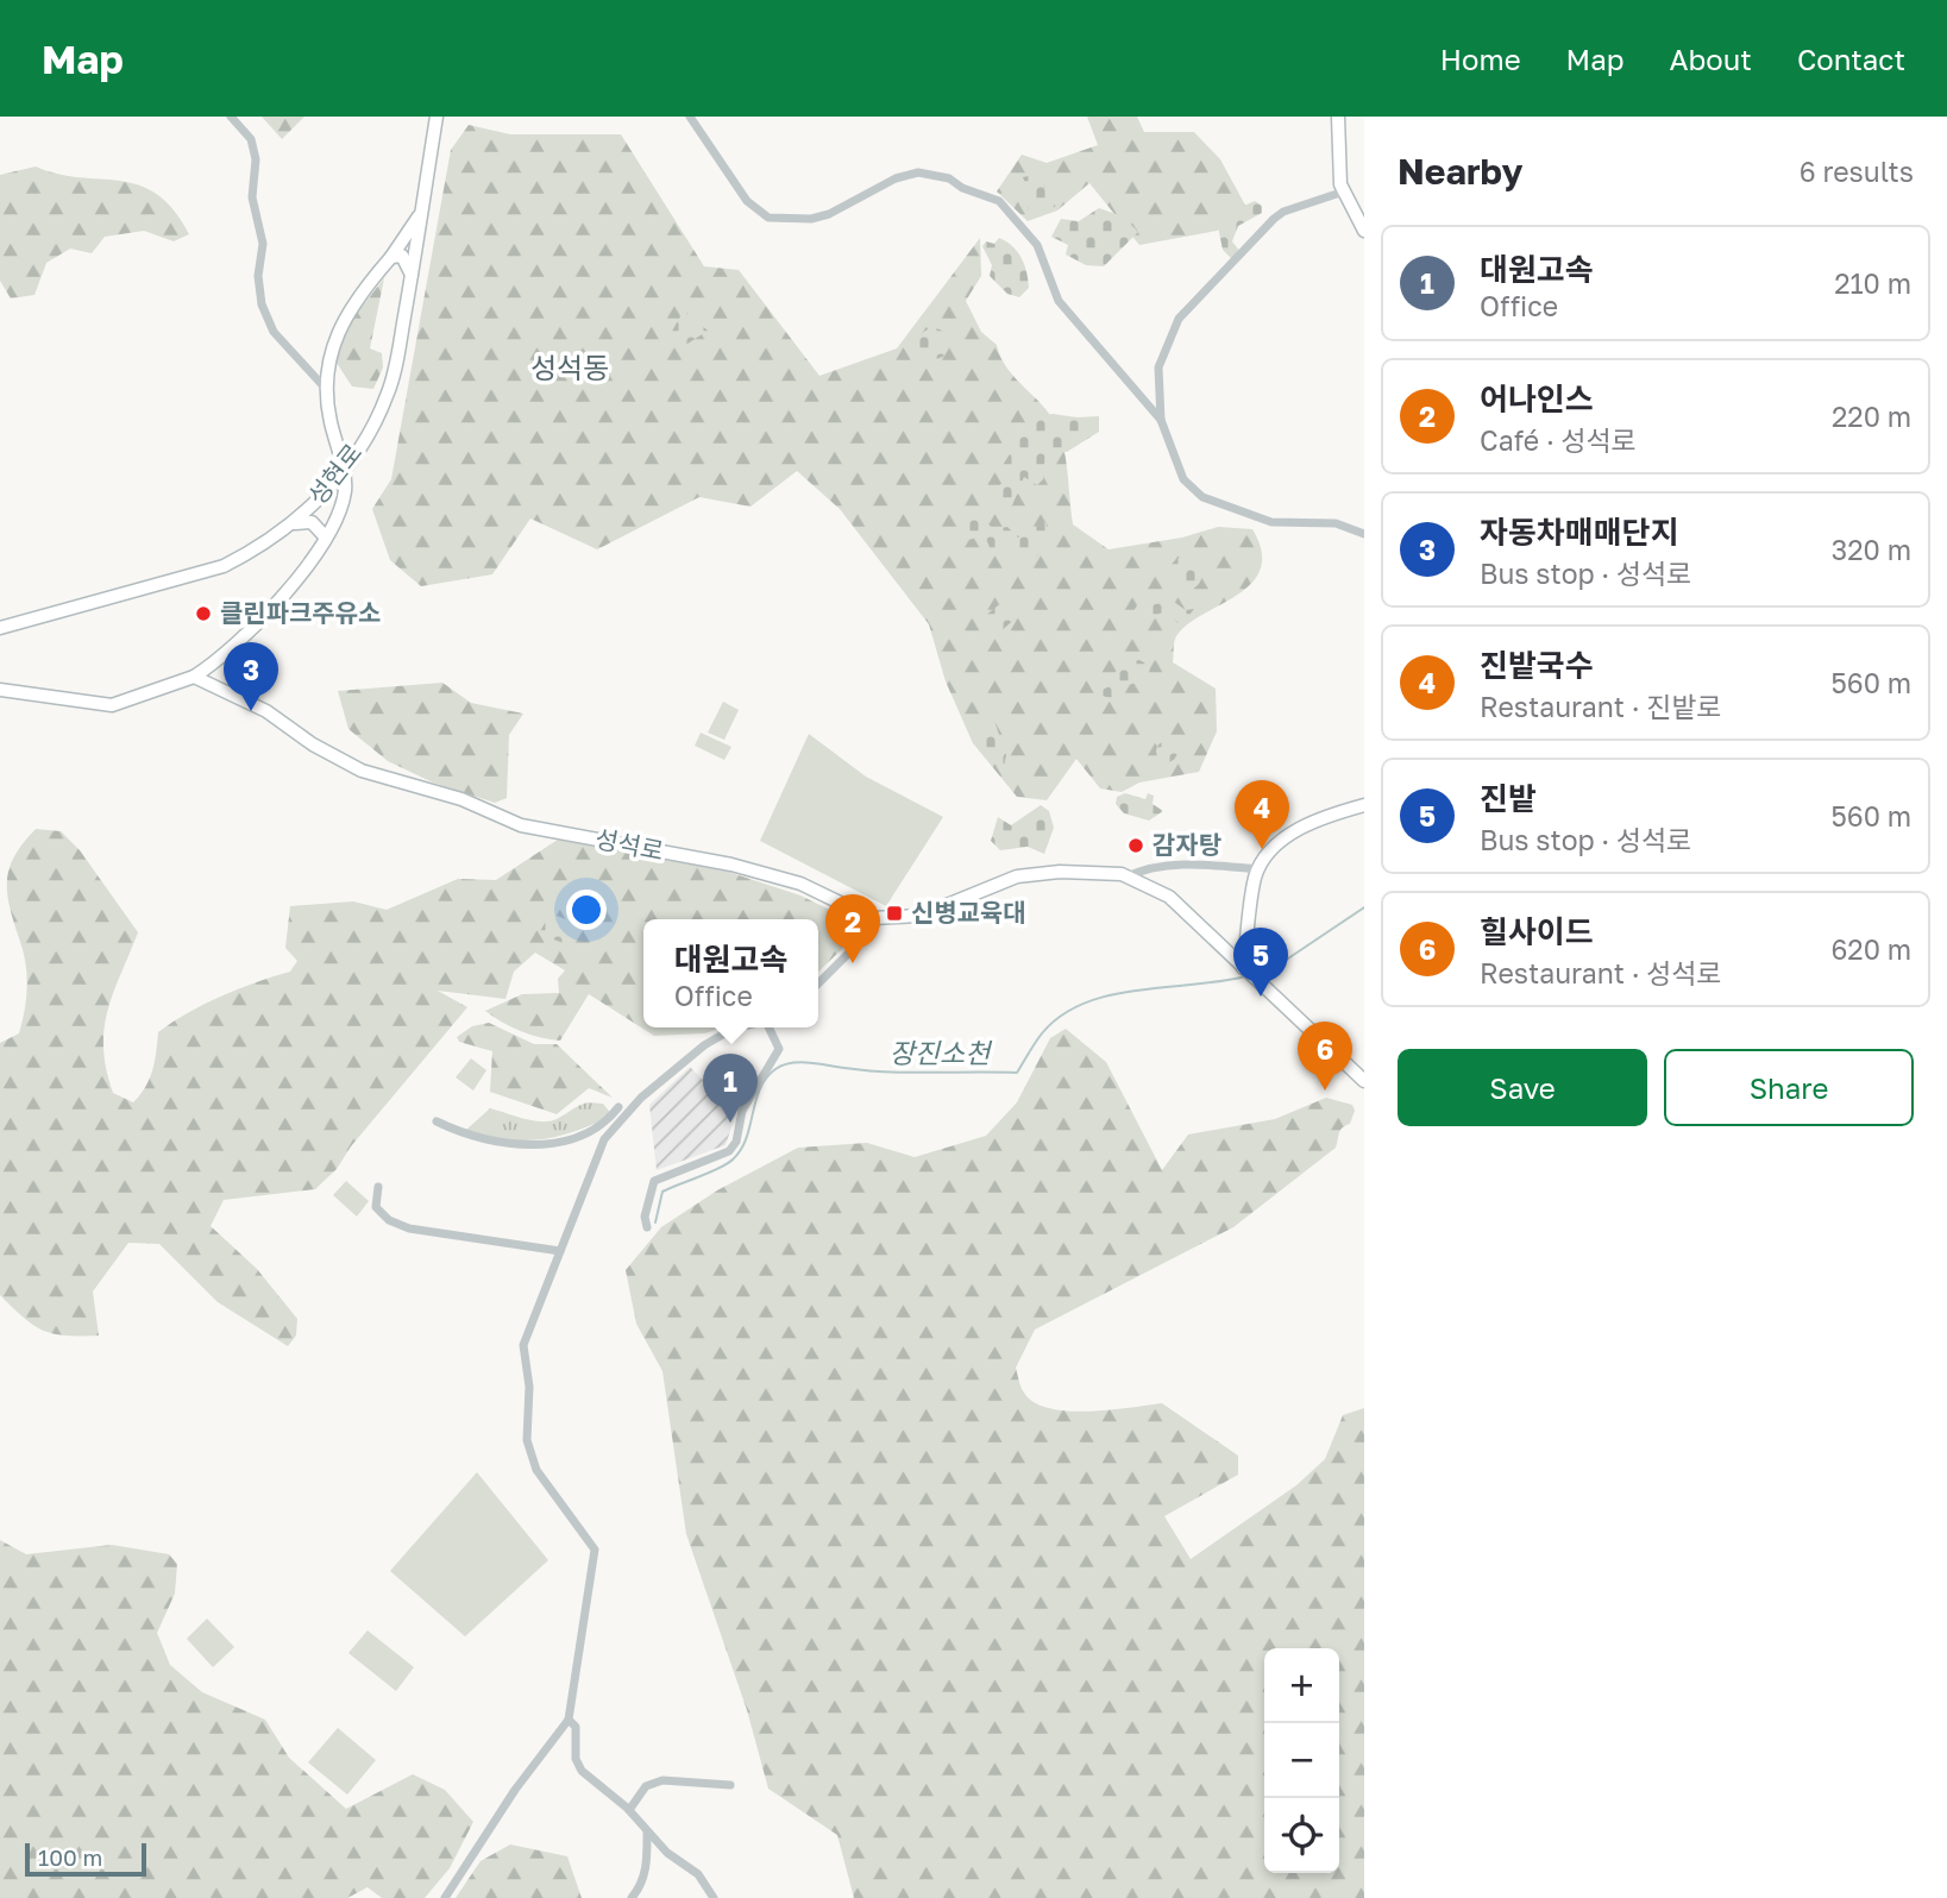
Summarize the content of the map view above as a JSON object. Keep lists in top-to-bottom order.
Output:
{
  "streets": {
    "street": ["성현로", "성석로"]
  },
  "districts": ["성석동"],
  "water": ["장진소천"],
  "places": {
    "other": ["클린파크주유소", "감자탕"],
    "transit": ["신병교육대"]
  },
  "scale_bar": "100 m",
  "page": {
    "header": "Map",
    "nav": [
      "Home",
      "Map",
      "About",
      "Contact"
    ],
    "heading": ["Nearby", "6 results"],
    "list": [
      {
        "mark": "1",
        "name": "대원고속",
        "note": "Office",
        "value": "210 m"
      },
      {
        "mark": "2",
        "name": "어나인스",
        "note": "Café · 성석로",
        "value": "220 m"
      },
      {
        "mark": "3",
        "name": "자동차매매단지",
        "note": "Bus stop · 성석로",
        "value": "320 m"
      },
      {
        "mark": "4",
        "name": "진밭국수",
        "note": "Restaurant · 진밭로",
        "value": "560 m"
      },
      {
        "mark": "5",
        "name": "진밭",
        "note": "Bus stop · 성석로",
        "value": "560 m"
      },
      {
        "mark": "6",
        "name": "힐사이드",
        "note": "Restaurant · 성석로",
        "value": "620 m"
      }
    ],
    "pins": [
      "3",
      "4",
      "2",
      "5",
      "6",
      "1"
    ],
    "popup": ["대원고속", "Office"],
    "buttons": ["Save", "Share"],
    "map_buttons": ["+", "−"],
    "scale": "100 m"
  }
}
